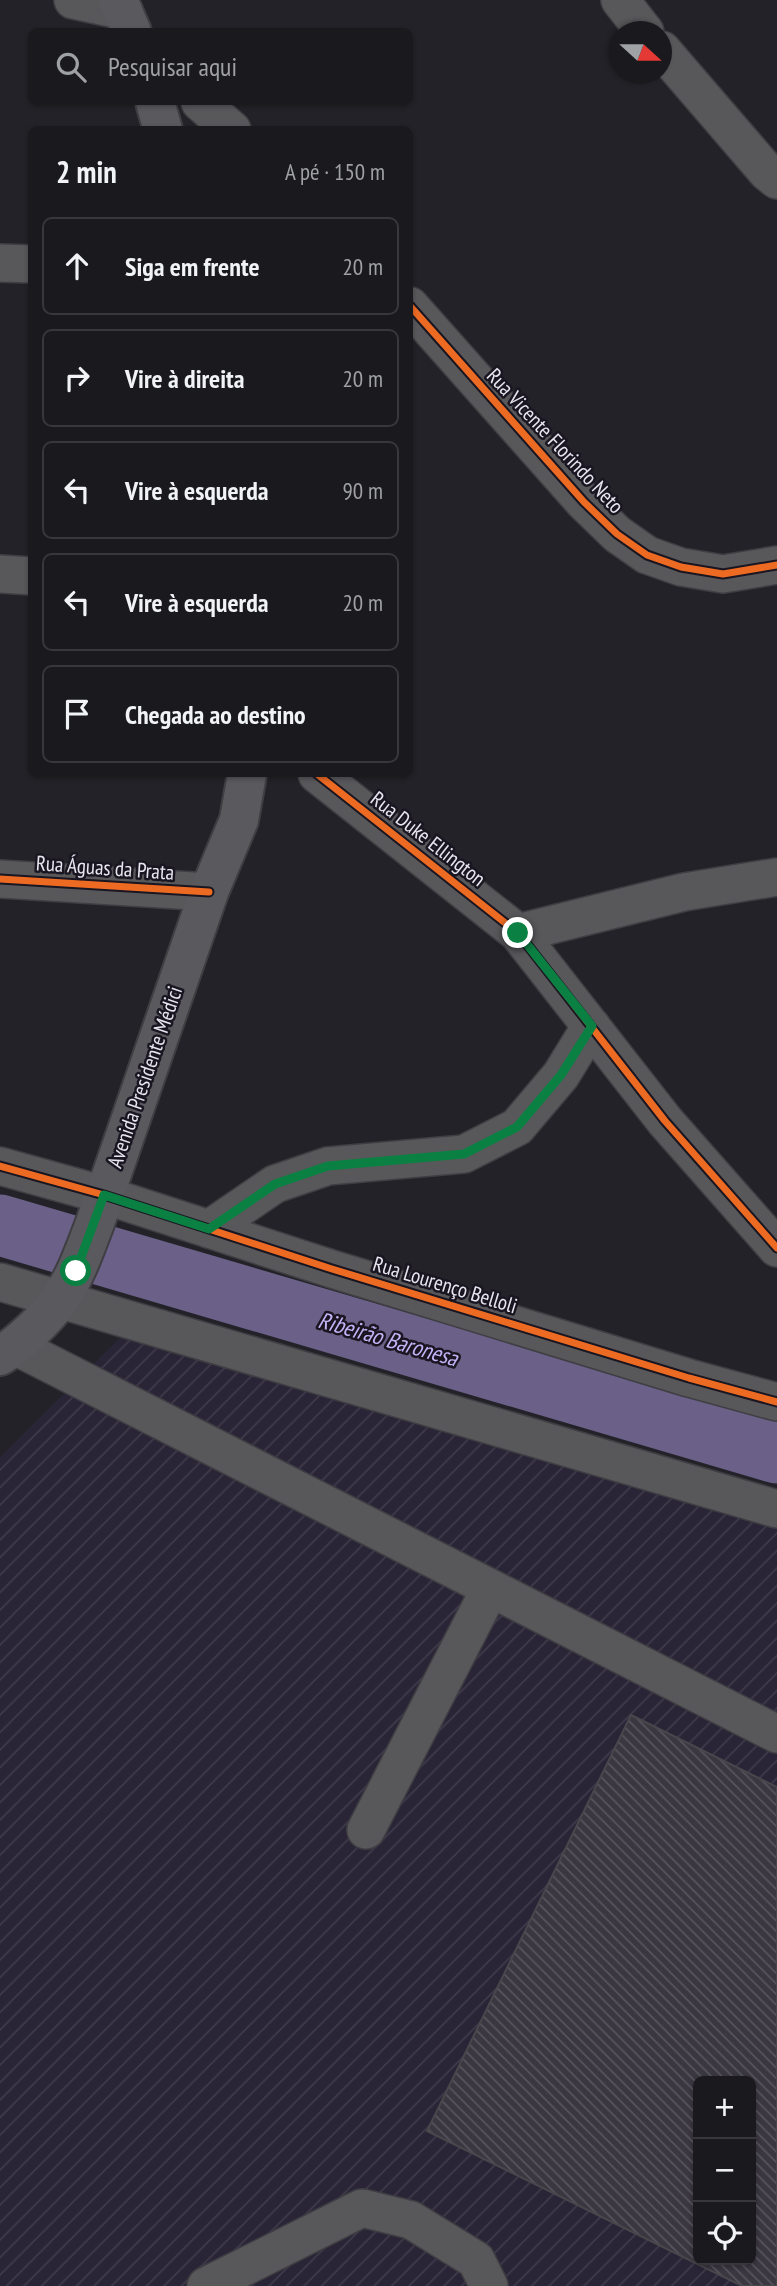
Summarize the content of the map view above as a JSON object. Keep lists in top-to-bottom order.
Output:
{
  "streets": {
    "main road": ["Avenida Presidente Médici"],
    "street": [
      "Rua Vicente Florindo Neto",
      "Rua Duke Ellington",
      "Rua Águas da Prata",
      "Rua Lourenço Belloli"
    ]
  },
  "crossings": [
    ["Rua Águas da Prata", "Avenida Presidente Médici"],
    ["Avenida Presidente Médici", "Rua Lourenço Belloli"]
  ],
  "water": ["Ribeirão Baronesa"],
  "north": "right",
  "page": {
    "search": "Pesquisar aqui",
    "heading": ["2 min", "A pé · 150 m"],
    "list": [
      ["Siga em frente", "20 m"],
      ["Vire à direita", "20 m"],
      ["Vire à esquerda", "90 m"],
      ["Vire à esquerda", "20 m"],
      "Chegada ao destino"
    ],
    "map_buttons": ["+", "−"]
  }
}
